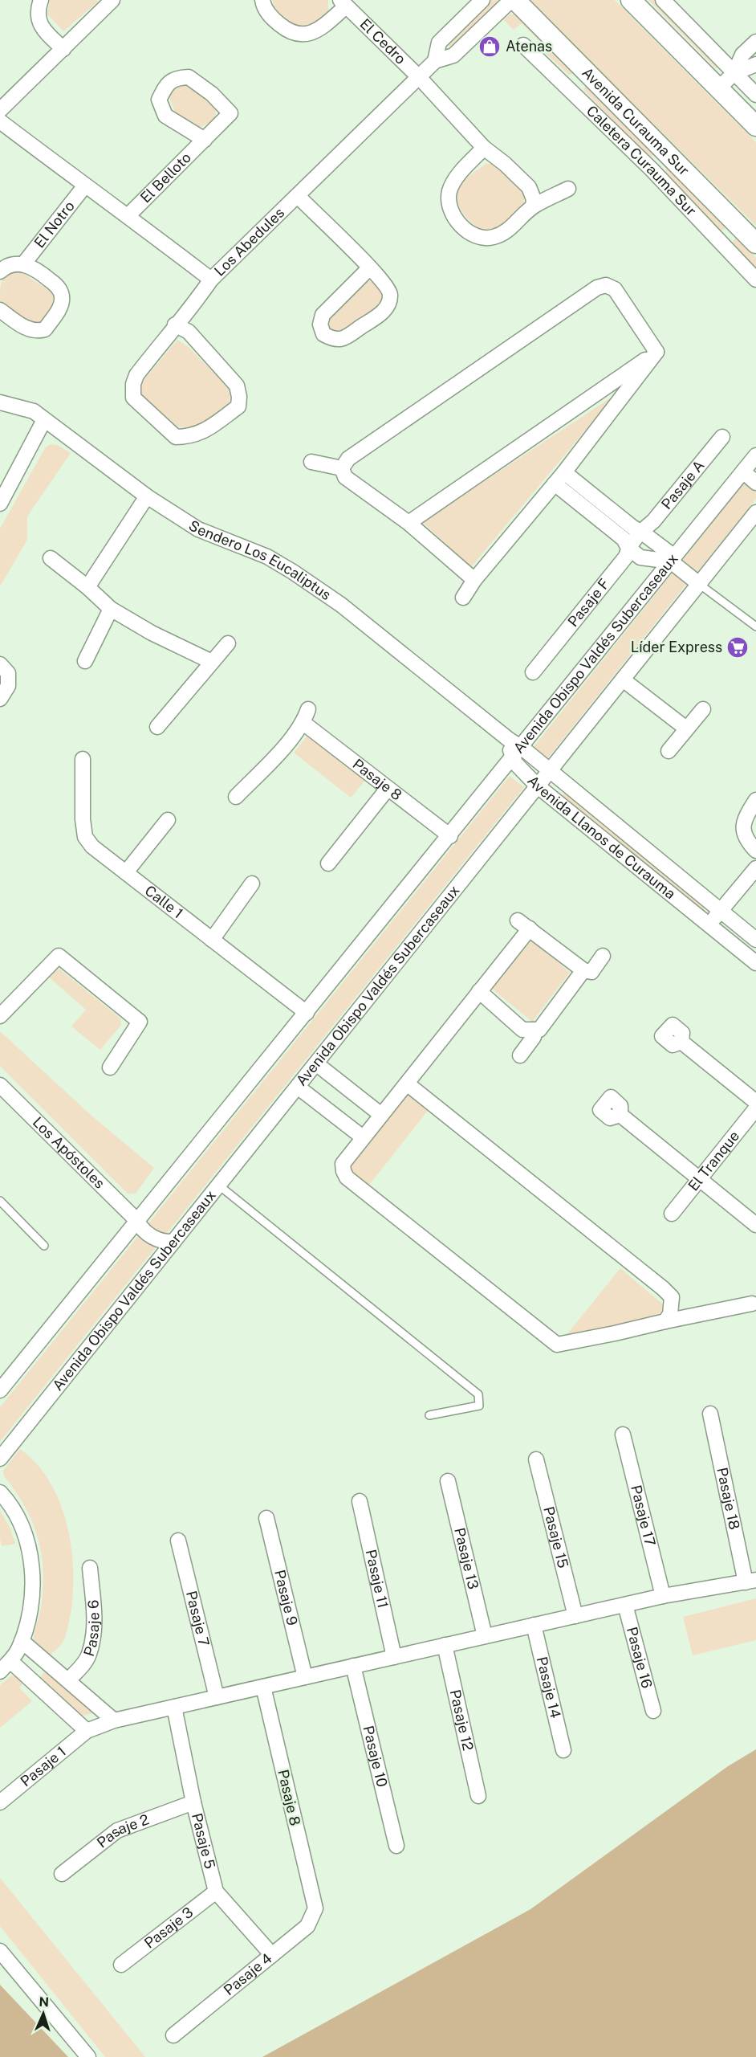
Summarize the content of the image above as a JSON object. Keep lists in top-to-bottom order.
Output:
{
  "streets": {
    "street": [
      "El Cedro",
      "Avenida Curauma Sur",
      "Caletera Curauma Sur",
      "El Belloto",
      "El Notro",
      "Los Abedules",
      "Pasaje A",
      "Sendero Los Eucaliptus",
      "Pasaje F",
      "Avenida Obispo Valdés Subercaseaux",
      "Pasaje 8",
      "Avenida Llanos de Curauma",
      "Calle 1",
      "Los Apóstoles",
      "El Tranque",
      "Pasaje 18",
      "Pasaje 17",
      "Pasaje 15",
      "Pasaje 13",
      "Pasaje 11",
      "Pasaje 9",
      "Pasaje 7",
      "Pasaje 6",
      "Pasaje 16",
      "Pasaje 14",
      "Pasaje 12",
      "Pasaje 10",
      "Pasaje 1",
      "Pasaje 2",
      "Pasaje 5",
      "Pasaje 3",
      "Pasaje 4"
    ]
  },
  "crossings": [
    ["El Cedro", "Los Abedules"],
    ["El Belloto", "Los Abedules"],
    ["El Notro", "Los Abedules"],
    ["Pasaje A", "Pasaje F"],
    ["Sendero Los Eucaliptus", "Avenida Llanos de Curauma"],
    ["Avenida Obispo Valdés Subercaseaux", "Pasaje 8"],
    ["Avenida Obispo Valdés Subercaseaux", "Avenida Llanos de Curauma"],
    ["Avenida Obispo Valdés Subercaseaux", "Calle 1"],
    ["Avenida Obispo Valdés Subercaseaux", "Los Apóstoles"],
    ["Pasaje 8", "Pasaje 1"],
    ["Pasaje 8", "Pasaje 4"],
    ["Pasaje 18", "Pasaje 1"],
    ["Pasaje 17", "Pasaje 1"],
    ["Pasaje 15", "Pasaje 1"],
    ["Pasaje 13", "Pasaje 1"],
    ["Pasaje 11", "Pasaje 1"],
    ["Pasaje 9", "Pasaje 1"],
    ["Pasaje 7", "Pasaje 1"],
    ["Pasaje 16", "Pasaje 1"],
    ["Pasaje 14", "Pasaje 1"],
    ["Pasaje 12", "Pasaje 1"],
    ["Pasaje 10", "Pasaje 1"],
    ["Pasaje 1", "Pasaje 5"],
    ["Pasaje 2", "Pasaje 5"],
    ["Pasaje 5", "Pasaje 3"],
    ["Pasaje 5", "Pasaje 4"]
  ],
  "places": {
    "shop": ["Atenas"],
    "supermarket": ["Líder Express"]
  },
  "north": "top"
}
